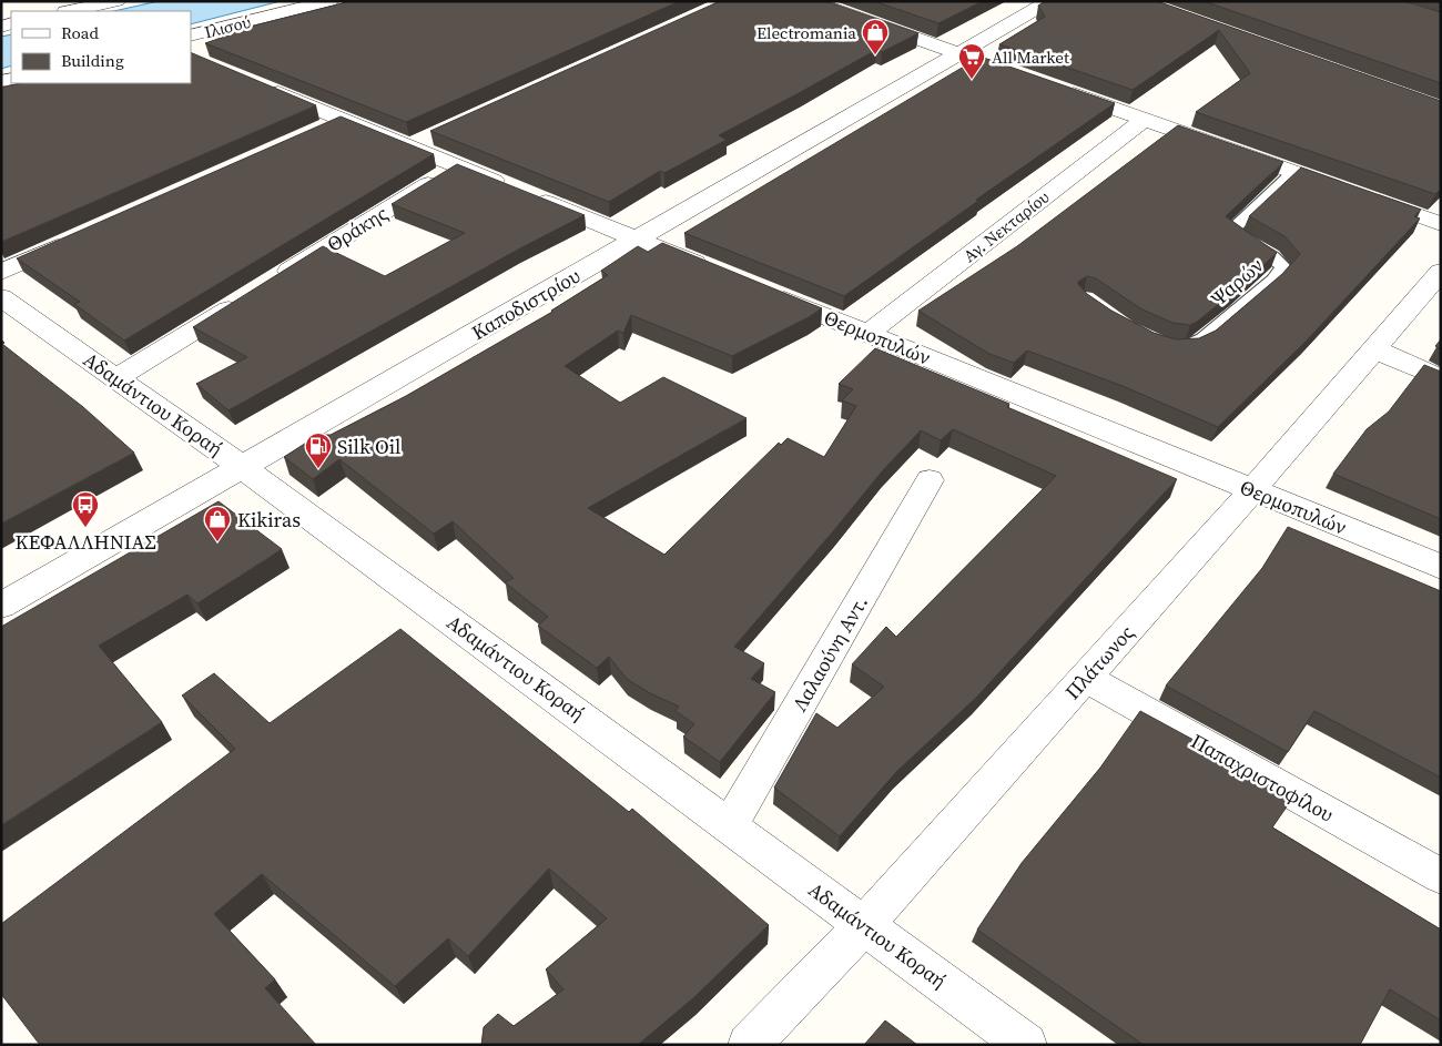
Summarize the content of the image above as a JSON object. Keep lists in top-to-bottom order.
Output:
{
  "streets": {
    "street": [
      "Ιλισού",
      "Αγ. Νεκταρίου",
      "Θράκης",
      "Καποδιστρίου",
      "Θερμοπυλών",
      "Αδαμάντιου Κοραή",
      "Λαλαούνη Αντ.",
      "Πλάτωνος",
      "Παπαχριστοφίλου"
    ],
    "lane": ["Ψαρών"]
  },
  "crossings": [
    ["Αγ. Νεκταρίου", "Θερμοπυλών"],
    ["Θράκης", "Αδαμάντιου Κοραή"],
    ["Καποδιστρίου", "Αδαμάντιου Κοραή"],
    ["Θερμοπυλών", "Πλάτωνος"],
    ["Αδαμάντιου Κοραή", "Λαλαούνη Αντ."],
    ["Αδαμάντιου Κοραή", "Πλάτωνος"],
    ["Πλάτωνος", "Παπαχριστοφίλου"]
  ],
  "places": {
    "shop": ["Electromania", "Kikiras"],
    "supermarket": ["All Market"],
    "fuel station": ["Silk Oil"],
    "bus stop": ["ΚΕΦΑΛΛΗΝΙΑΣ"]
  },
  "legend": ["Road", "Building"]
}
